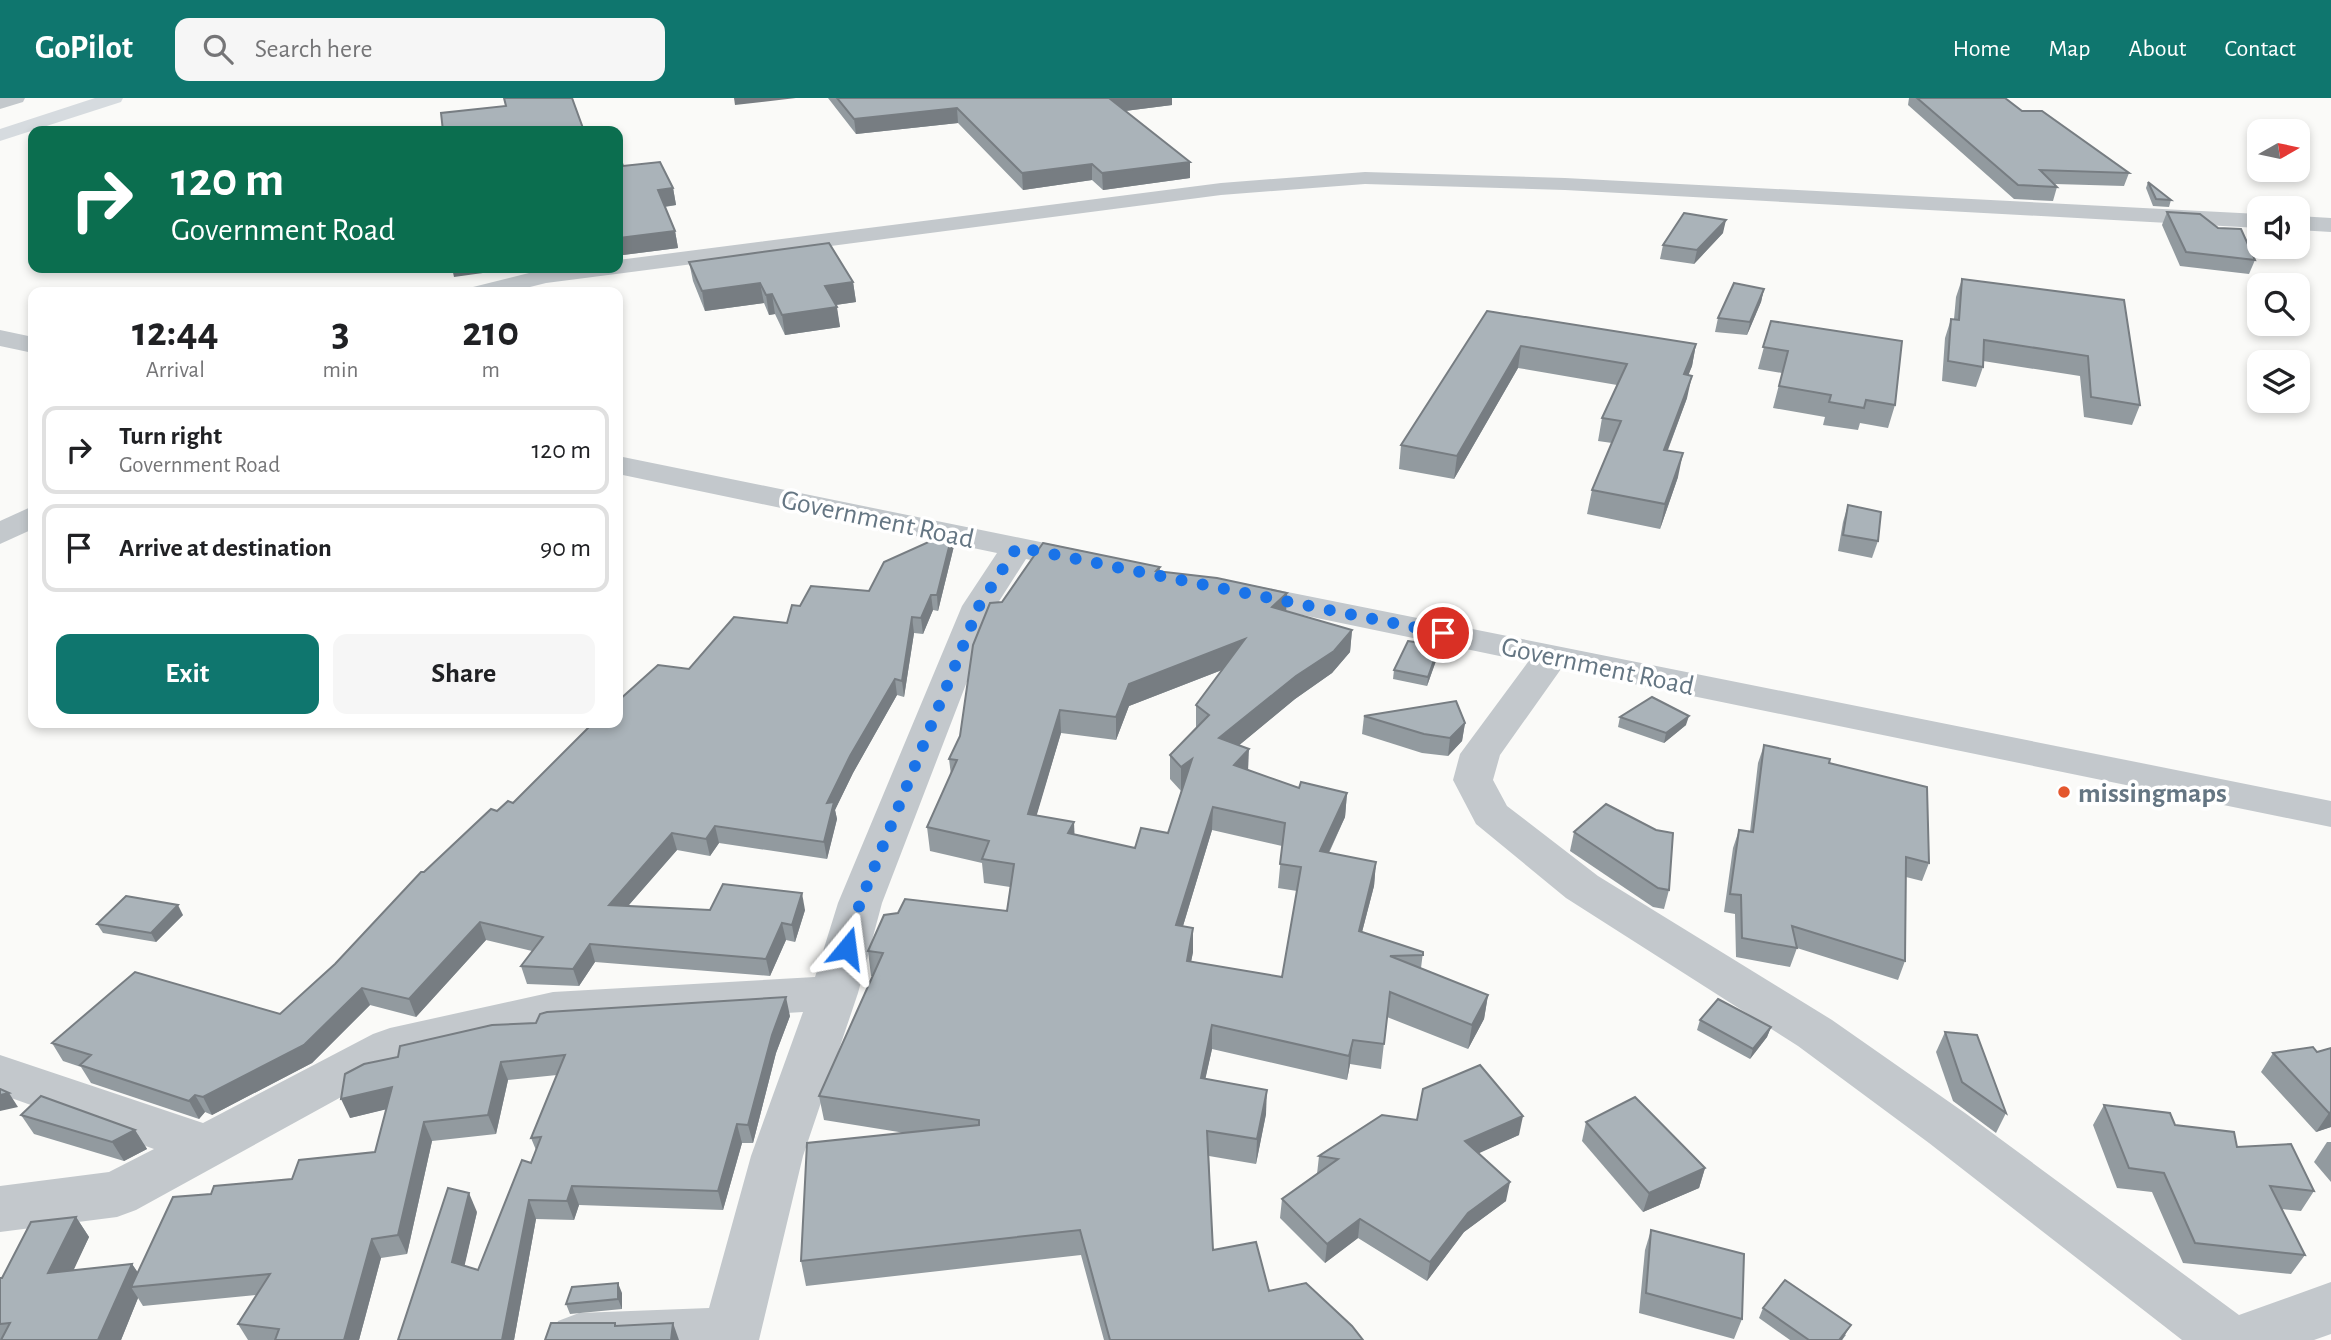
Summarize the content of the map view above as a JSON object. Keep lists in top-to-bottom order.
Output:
{
  "streets": {
    "street": ["Government Road"]
  },
  "places": ["missingmaps"],
  "north": "right",
  "page": {
    "header": "GoPilot",
    "search": "Search here",
    "nav": [
      "Home",
      "Map",
      "About",
      "Contact"
    ],
    "turn": ["120 m", "Government Road"],
    "eta": [
      "12:44",
      "Arrival",
      "3",
      "min",
      "210",
      "m"
    ],
    "list": [
      {
        "name": "Turn right",
        "note": "Government Road",
        "value": "120 m"
      },
      {
        "name": "Arrive at destination",
        "value": "90 m"
      }
    ],
    "buttons": ["Exit", "Share"]
  }
}
